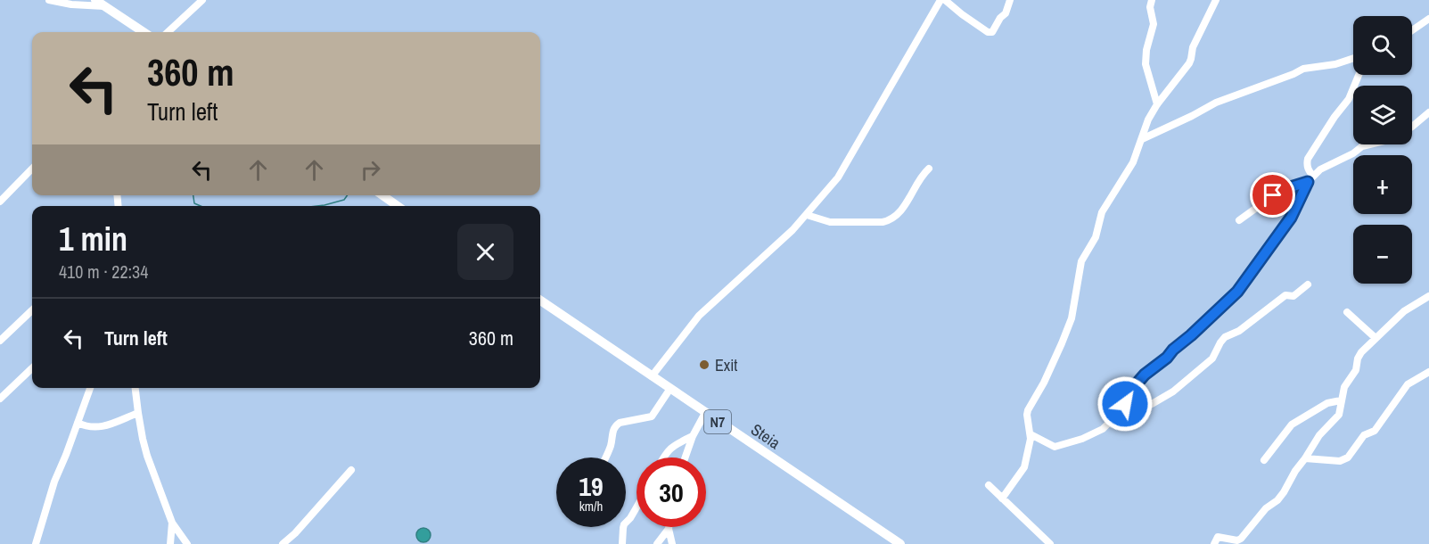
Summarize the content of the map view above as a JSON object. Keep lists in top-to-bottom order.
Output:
{
  "streets": {
    "main road": ["N7", "Steia"]
  },
  "places": ["Exit"],
  "page": {
    "map_buttons": ["+", "−"],
    "turn": ["360 m", "Turn left"],
    "heading": ["1 min", "410 m · 22:34"],
    "list": [
      {
        "name": "Turn left",
        "value": "360 m"
      }
    ],
    "speed": "19 km/h",
    "limit": "30"
  }
}
